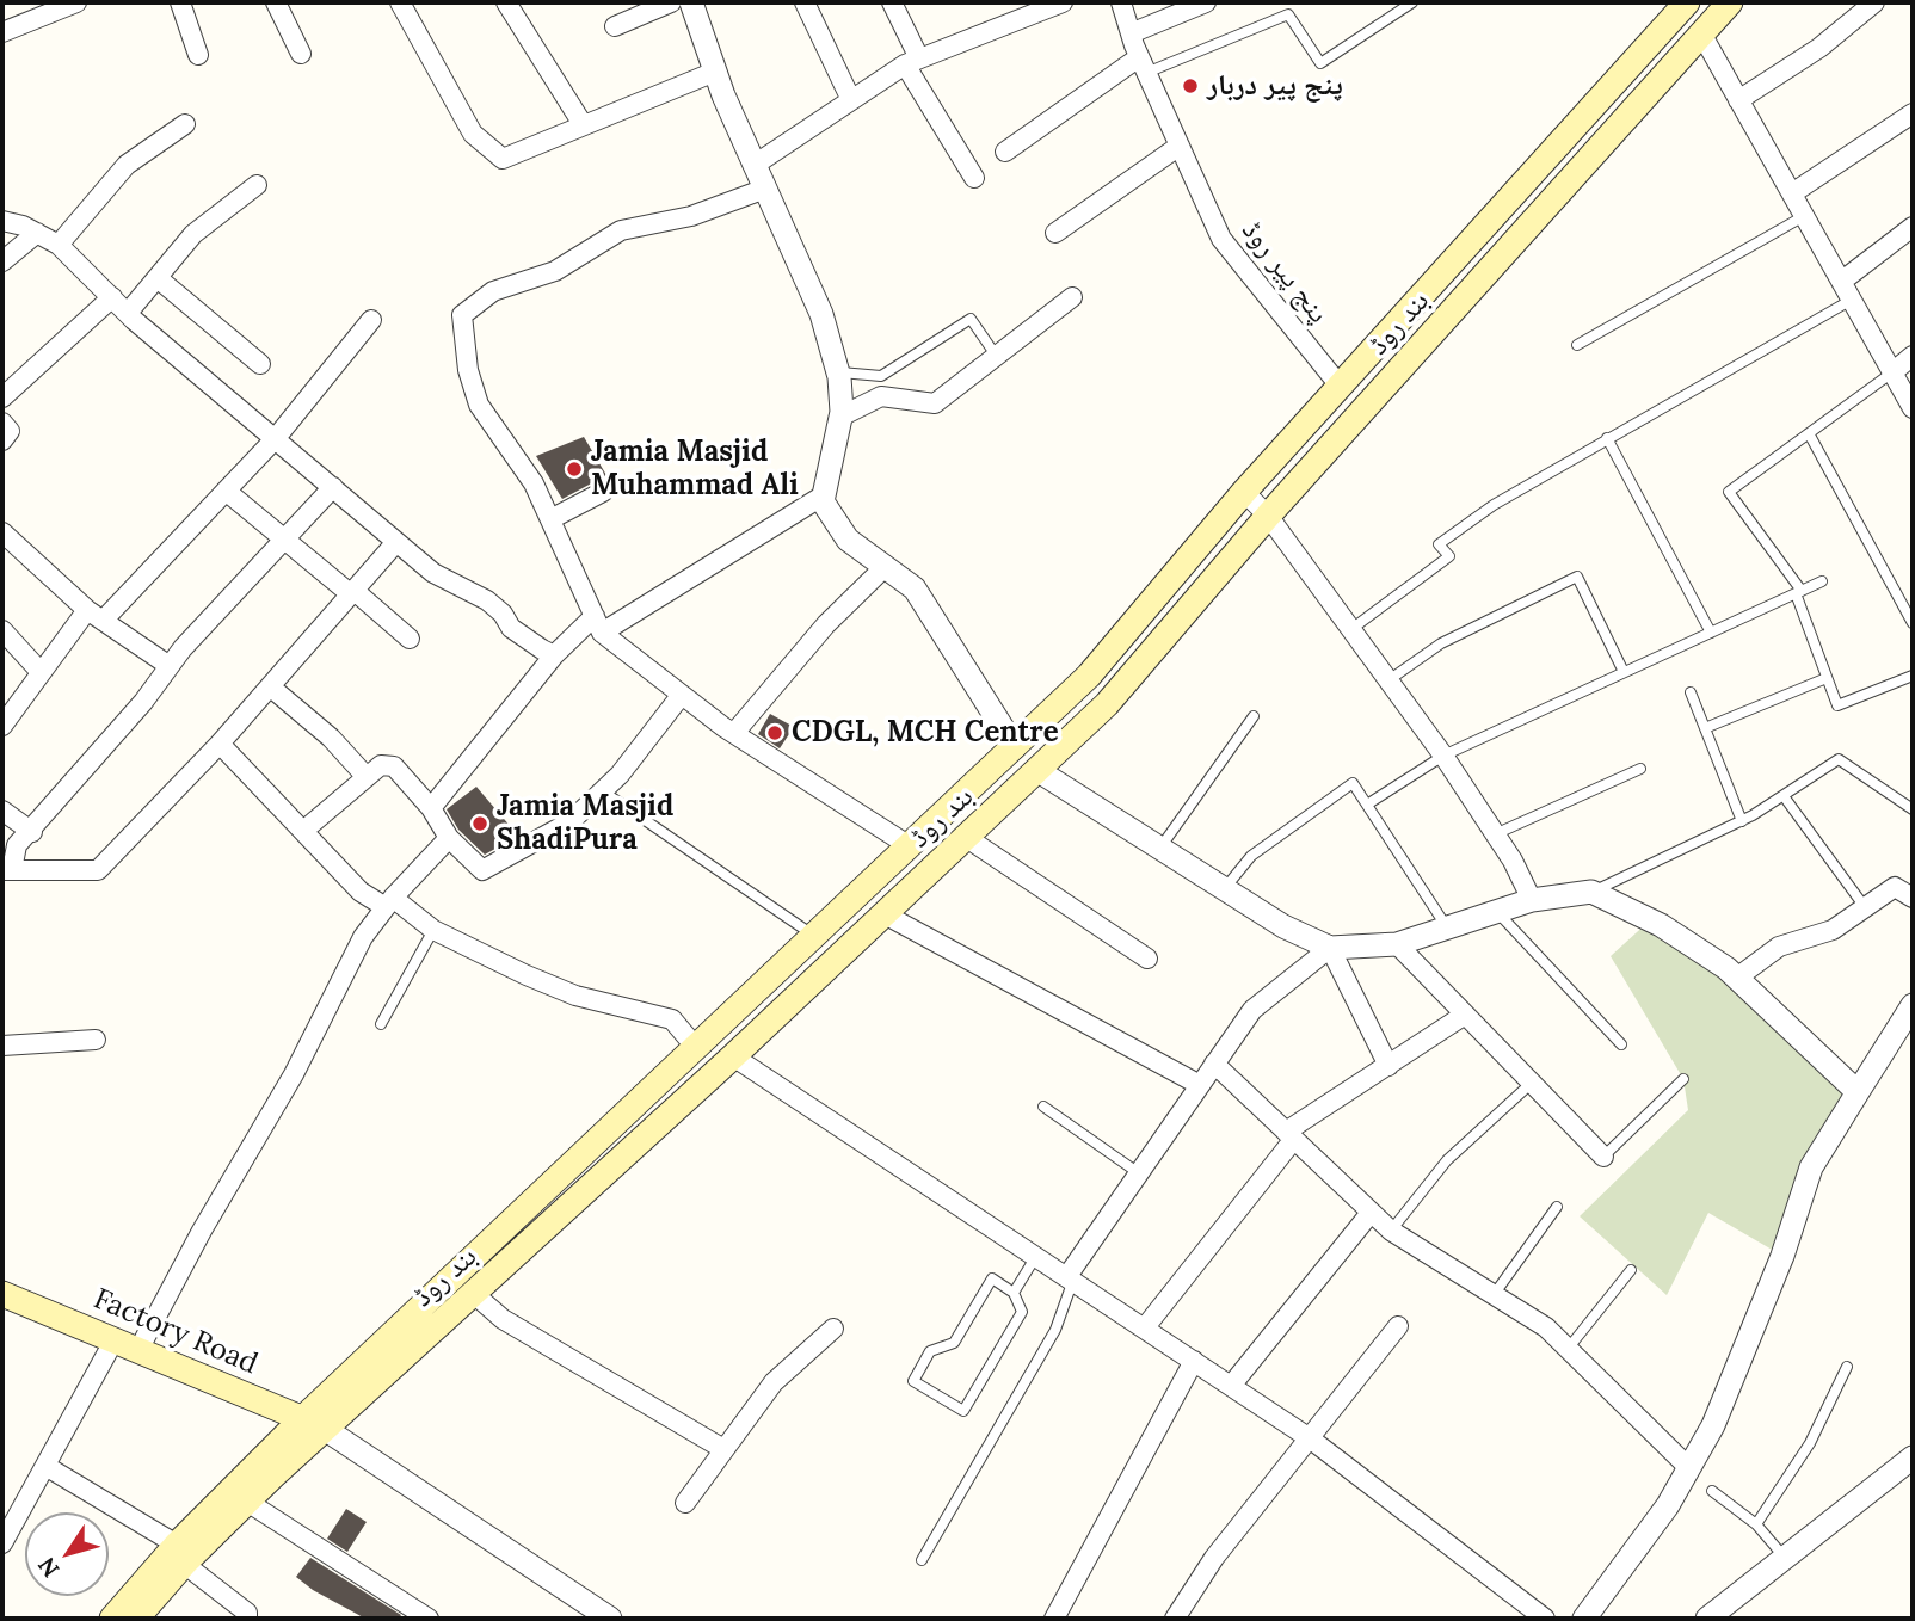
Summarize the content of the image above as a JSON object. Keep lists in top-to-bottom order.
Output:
{
  "streets": {
    "main road": ["بند روڈ", "Factory Road"],
    "street": ["پنج پیر روڈ"]
  },
  "crossings": [
    ["پنج پیر روڈ", "بند روڈ"],
    ["بند روڈ", "Factory Road"]
  ],
  "places": [
    "پنج پیر دربار",
    "Jamia Masjid Muhammad Ali",
    "CDGL, MCH Centre",
    "Jamia Masjid ShadiPura"
  ],
  "north": "bottom left"
}
